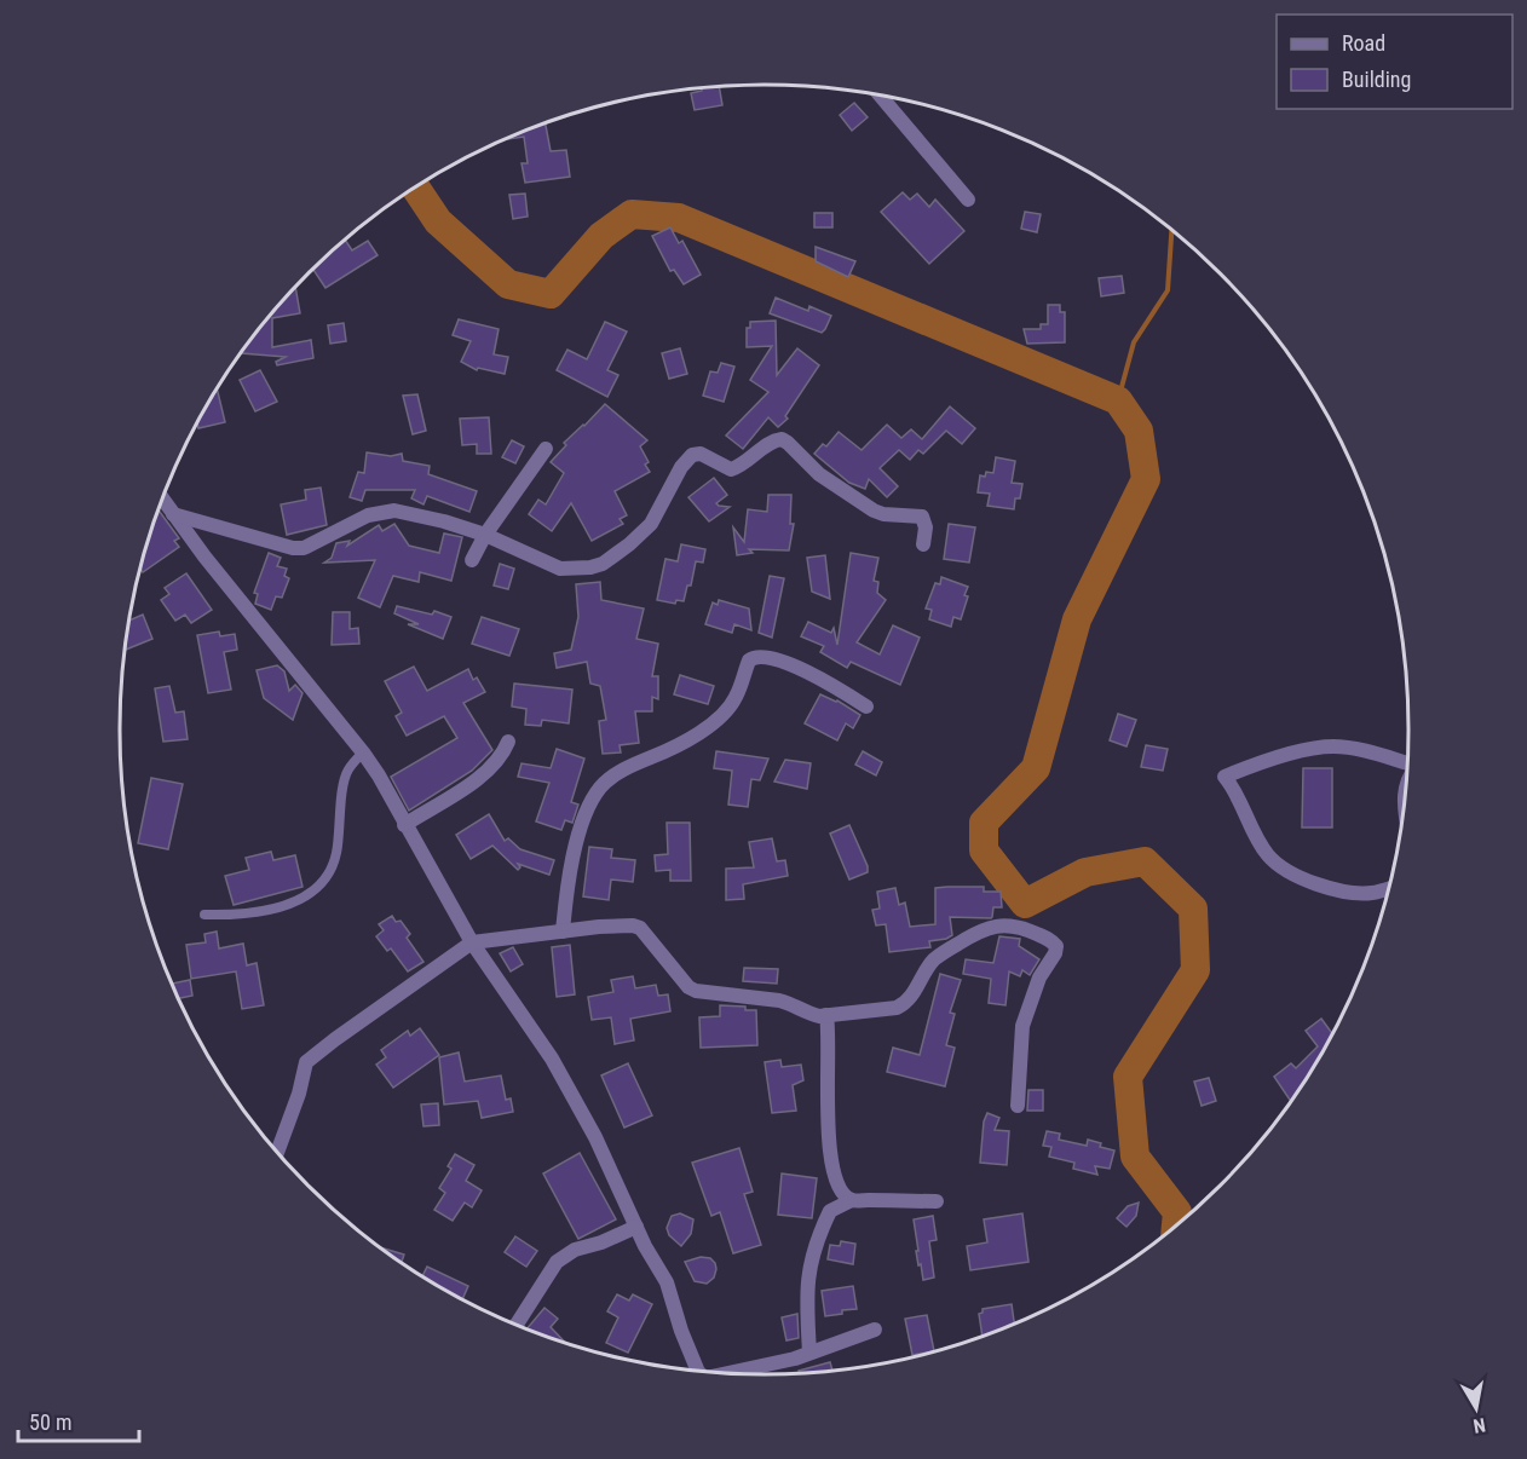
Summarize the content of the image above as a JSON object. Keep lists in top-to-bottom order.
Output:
{
  "legend": ["Road", "Building"],
  "scale_bar": "50 m",
  "north": "bottom"
}
